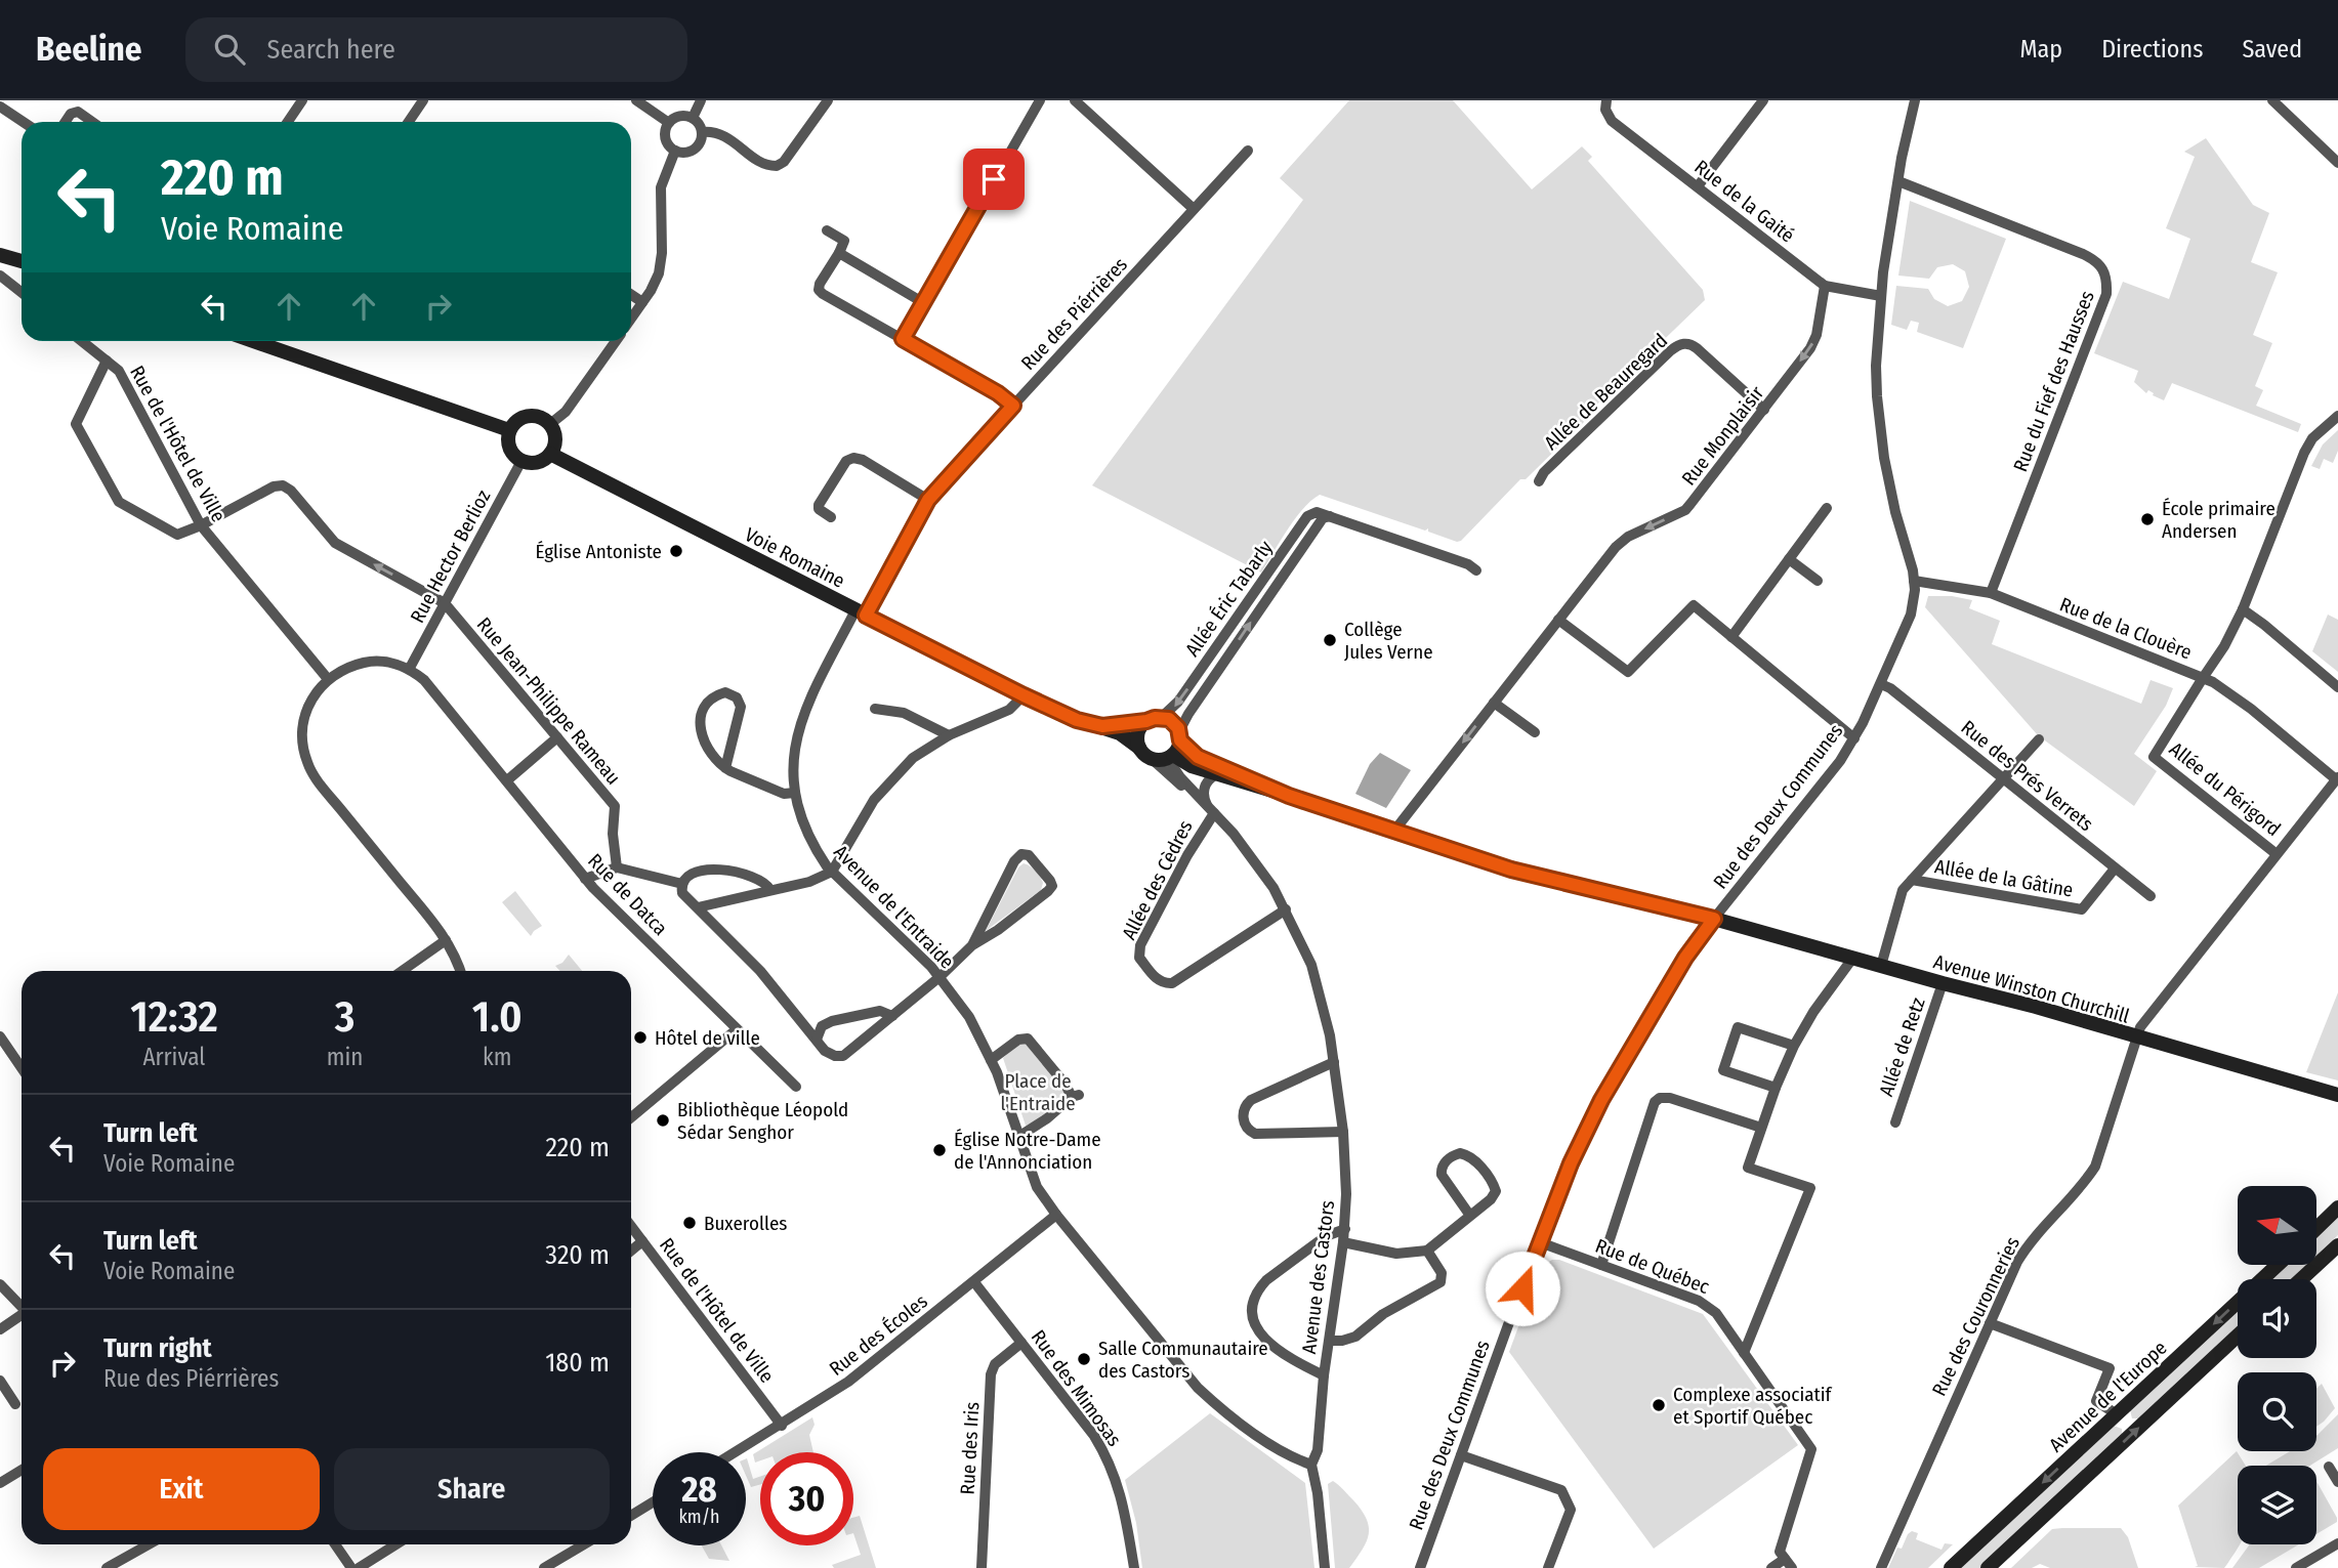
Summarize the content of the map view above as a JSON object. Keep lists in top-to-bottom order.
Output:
{
  "streets": {
    "street": [
      "Rue de la Gaité",
      "Rue des Piérrières",
      "Rue du Fief des Hausses",
      "Allée de Beauregard",
      "Rue Monplaisir",
      "Rue de l'Hôtel de Ville",
      "Rue Hector Berlioz",
      "Voie Romaine",
      "Allée Éric Tabarly",
      "Rue de la Clouère",
      "Rue Jean-Philippe Rameau",
      "Rue des Prés Verrets",
      "Allée du Périgord",
      "Rue des Deux Communes",
      "Allée de la Gâtine",
      "Allée des Cèdres",
      "Rue de Datca",
      "Avenue de l'Entraide",
      "Avenue Winston Churchill",
      "Allée de Retz",
      "Rue de Québec",
      "Avenue des Castors",
      "Rue des Couronneries",
      "Rue des Écoles",
      "Rue des Mimosas",
      "Avenue de l'Europe",
      "Rue des Iris"
    ]
  },
  "crossings": [
    ["Rue de la Gaité", "Rue Monplaisir"],
    ["Rue de la Gaité", "Rue des Deux Communes"],
    ["Rue des Piérrières", "Voie Romaine"],
    ["Rue des Piérrières", "Avenue de l'Entraide"],
    ["Rue du Fief des Hausses", "Rue de la Clouère"],
    ["Rue du Fief des Hausses", "Rue des Deux Communes"],
    ["Allée de Beauregard", "Rue Monplaisir"],
    ["Rue de l'Hôtel de Ville", "Rue des Écoles"],
    ["Rue Hector Berlioz", "Voie Romaine"],
    ["Rue Hector Berlioz", "Rue Jean-Philippe Rameau"],
    ["Rue Hector Berlioz", "Rue de Datca"],
    ["Voie Romaine", "Allée Éric Tabarly"],
    ["Voie Romaine", "Avenue de l'Entraide"],
    ["Voie Romaine", "Avenue des Castors"],
    ["Allée Éric Tabarly", "Avenue des Castors"],
    ["Rue de la Clouère", "Allée du Périgord"],
    ["Rue de la Clouère", "Rue des Deux Communes"],
    ["Rue des Prés Verrets", "Rue des Deux Communes"],
    ["Rue des Prés Verrets", "Allée de la Gâtine"],
    ["Allée du Périgord", "Rue des Couronneries"],
    ["Rue des Deux Communes", "Avenue Winston Churchill"],
    ["Rue des Deux Communes", "Rue de Québec"],
    ["Allée de la Gâtine", "Avenue Winston Churchill"],
    ["Allée des Cèdres", "Avenue des Castors"],
    ["Avenue de l'Entraide", "Avenue des Castors"],
    ["Avenue de l'Entraide", "Rue des Écoles"],
    ["Avenue Winston Churchill", "Allée de Retz"],
    ["Avenue Winston Churchill", "Rue des Couronneries"],
    ["Rue des Écoles", "Rue des Mimosas"],
    ["Rue des Mimosas", "Rue des Iris"]
  ],
  "one_way": ["Rue Monplaisir"],
  "parks": ["Place de l'Entraide"],
  "places": [
    "École primaire Andersen",
    "Église Antoniste",
    "Collège Jules Verne",
    "Hôtel de ville",
    "Bibliothèque Léopold Sédar Senghor",
    "Église Notre-Dame de l'Annonciation",
    "Buxerolles",
    "Salle Communautaire des Castors",
    "Complexe associatif et Sportif Québec"
  ],
  "north": "left",
  "page": {
    "header": "Beeline",
    "search": "Search here",
    "nav": ["Map", "Directions", "Saved"],
    "turn": ["220 m", "Voie Romaine"],
    "eta": [
      "12:32",
      "Arrival",
      "3",
      "min",
      "1.0",
      "km"
    ],
    "list": [
      {
        "name": "Turn left",
        "note": "Voie Romaine",
        "value": "220 m"
      },
      {
        "name": "Turn left",
        "note": "Voie Romaine",
        "value": "320 m"
      },
      {
        "name": "Turn right",
        "note": "Rue des Piérrières",
        "value": "180 m"
      }
    ],
    "buttons": ["Exit", "Share"],
    "speed": "28 km/h",
    "limit": "30"
  }
}
